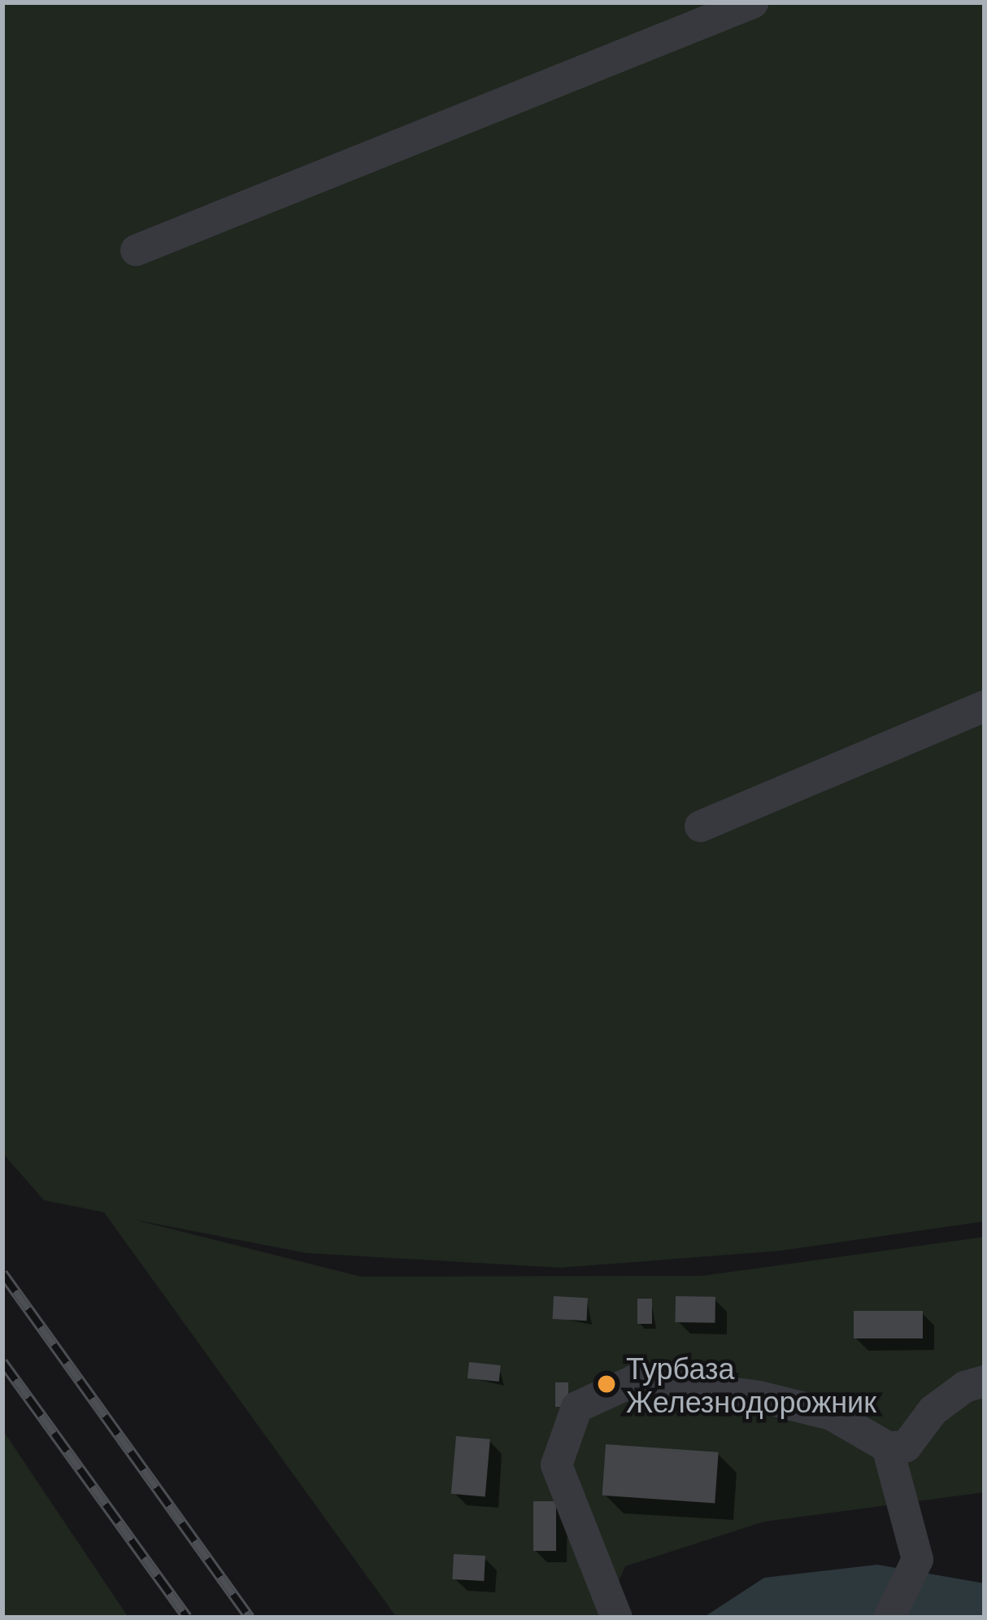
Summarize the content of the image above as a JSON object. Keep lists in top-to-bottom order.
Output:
{
  "places": ["Турбаза Железнодорожник"]
}
